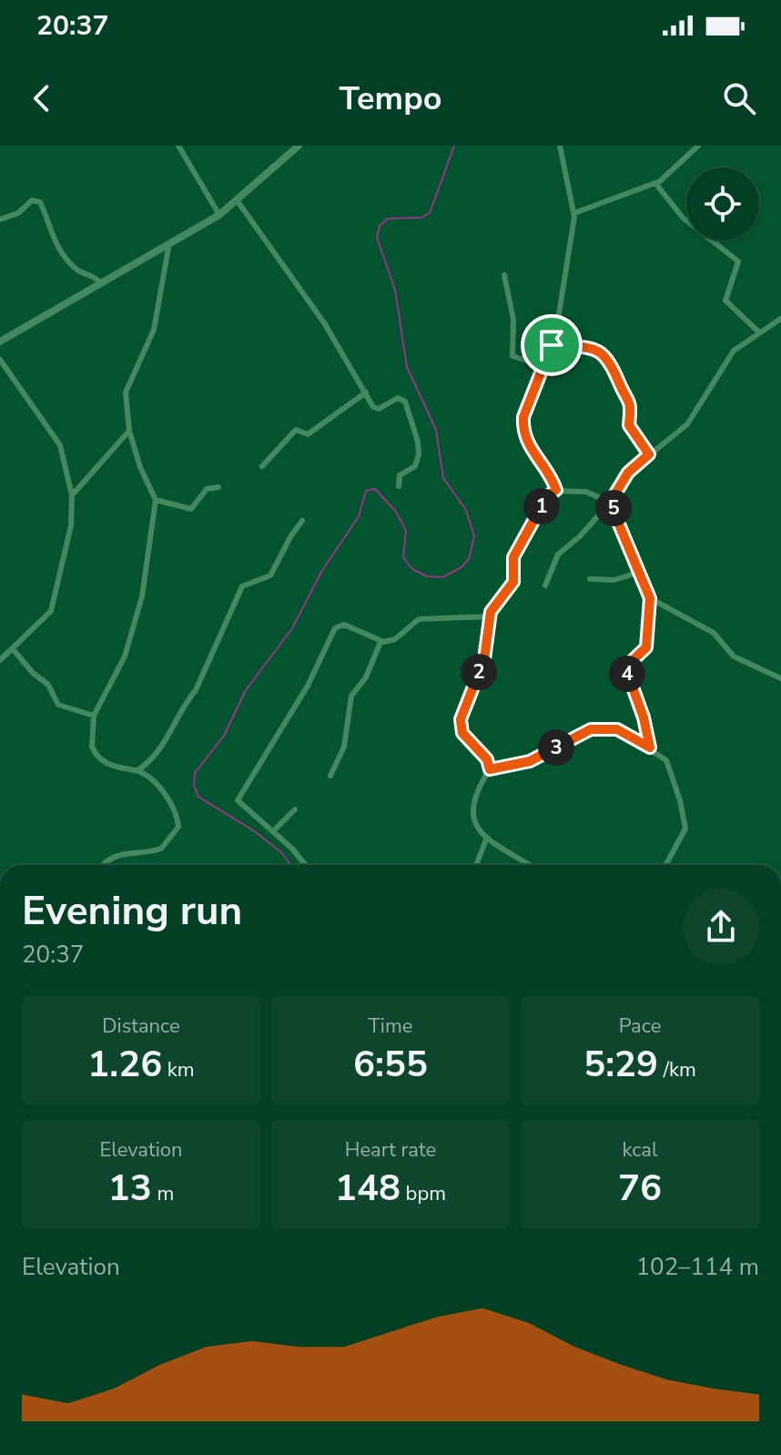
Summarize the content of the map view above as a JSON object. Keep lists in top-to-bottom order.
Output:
{
  "page": {
    "status": "20:37",
    "header": "Tempo",
    "pins": [
      "1",
      "5",
      "2",
      "4",
      "3"
    ],
    "heading": ["Evening run", "20:37"],
    "stats": [
      ["Distance", "1.26 km"],
      ["Time", "6:55"],
      ["Pace", "5:29 /km"],
      ["Elevation", "13 m"],
      ["Heart rate", "148 bpm"],
      ["kcal", "76"]
    ],
    "chart": ["Elevation", "102–114 m"]
  }
}
